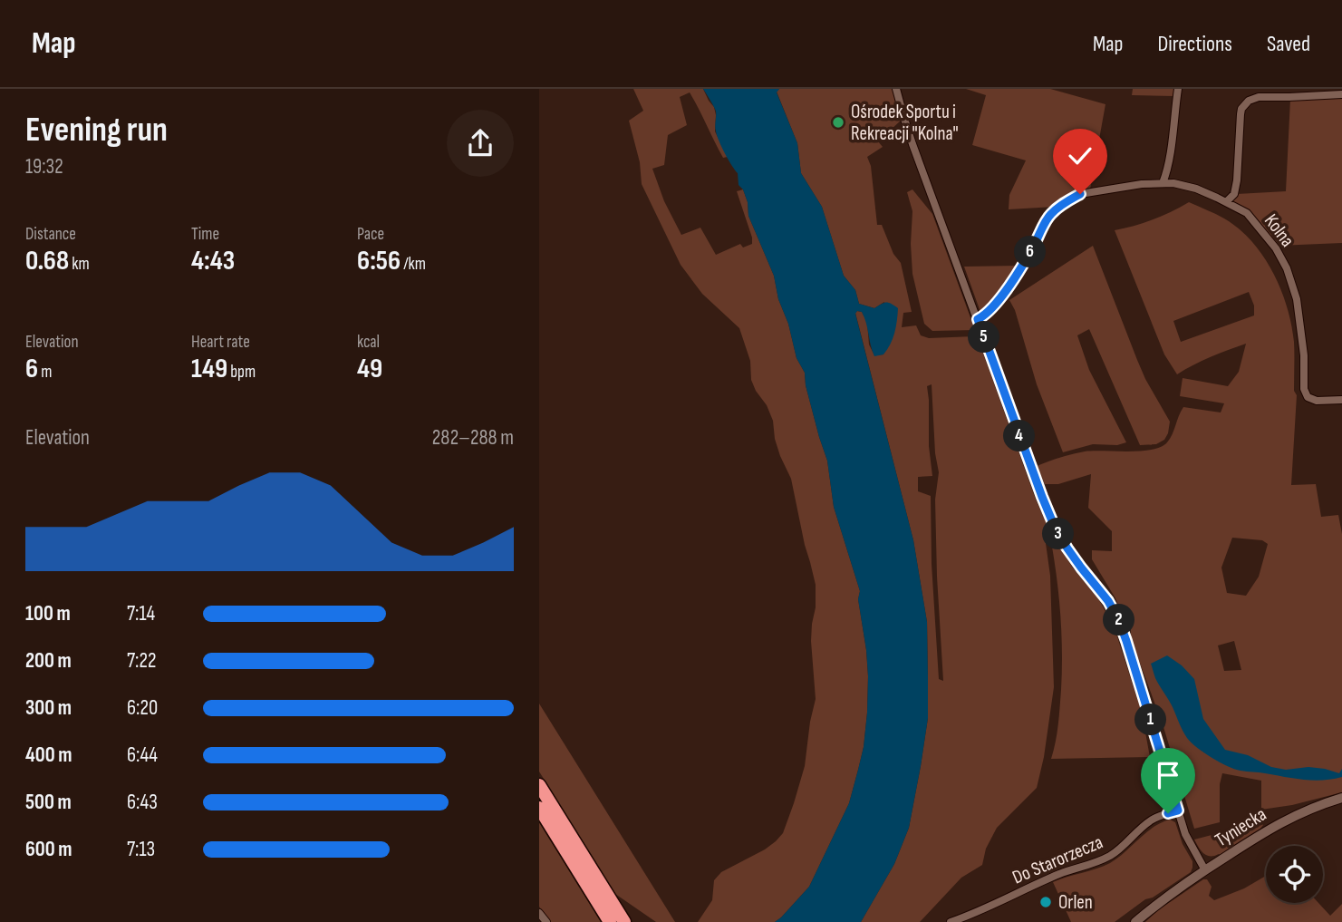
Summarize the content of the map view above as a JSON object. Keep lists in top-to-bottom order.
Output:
{
  "streets": {
    "street": ["Kolna", "Tyniecka", "Do Starorzecza"]
  },
  "places": ["Ośrodek Sportu i Rekreacji \"Kolna\"", "Orlen"],
  "page": {
    "header": "Map",
    "nav": ["Map", "Directions", "Saved"],
    "heading": ["Evening run", "19:32"],
    "stats": [
      ["Distance", "0.68 km"],
      ["Time", "4:43"],
      ["Pace", "6:56 /km"],
      ["Elevation", "6 m"],
      ["Heart rate", "149 bpm"],
      ["kcal", "49"]
    ],
    "pins": [
      "6",
      "5",
      "4",
      "3",
      "2",
      "1"
    ],
    "chart": ["Elevation", "282–288 m"],
    "list": [
      {
        "name": "100 m",
        "note": "7:14"
      },
      {
        "name": "200 m",
        "note": "7:22"
      },
      {
        "name": "300 m",
        "note": "6:20"
      },
      {
        "name": "400 m",
        "note": "6:44"
      },
      {
        "name": "500 m",
        "note": "6:43"
      },
      {
        "name": "600 m",
        "note": "7:13"
      }
    ]
  }
}
